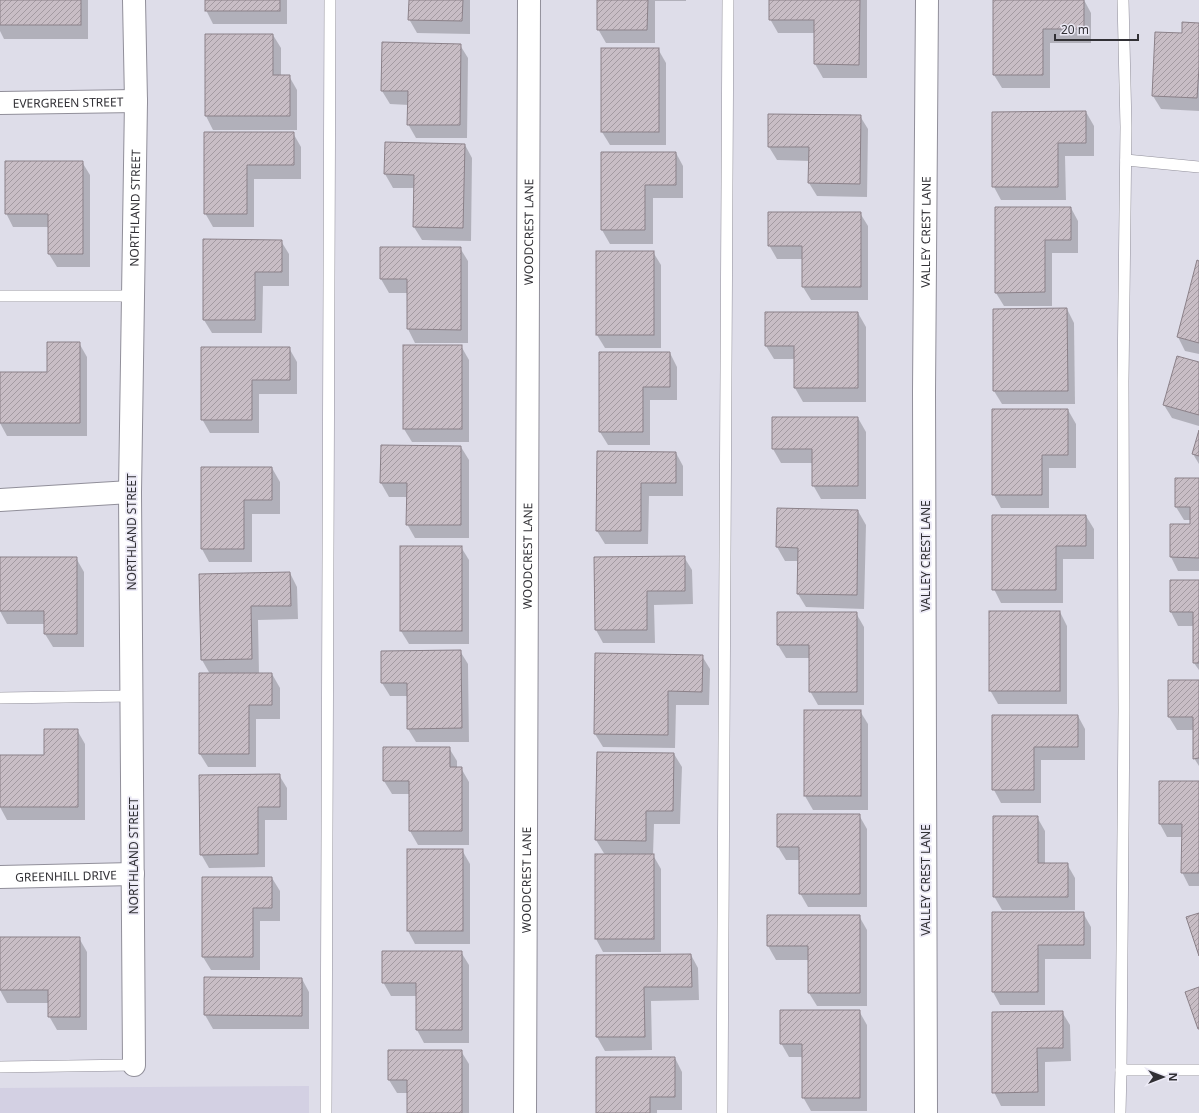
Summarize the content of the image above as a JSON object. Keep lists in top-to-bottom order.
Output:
{
  "streets": {
    "street": [
      "EVERGREEN STREET",
      "NORTHLAND STREET",
      "VALLEY CREST LANE",
      "WOODCREST LANE",
      "GREENHILL DRIVE"
    ]
  },
  "crossings": [
    ["EVERGREEN STREET", "NORTHLAND STREET"],
    ["NORTHLAND STREET", "GREENHILL DRIVE"]
  ],
  "scale_bar": "20 m",
  "north": "right"
}
